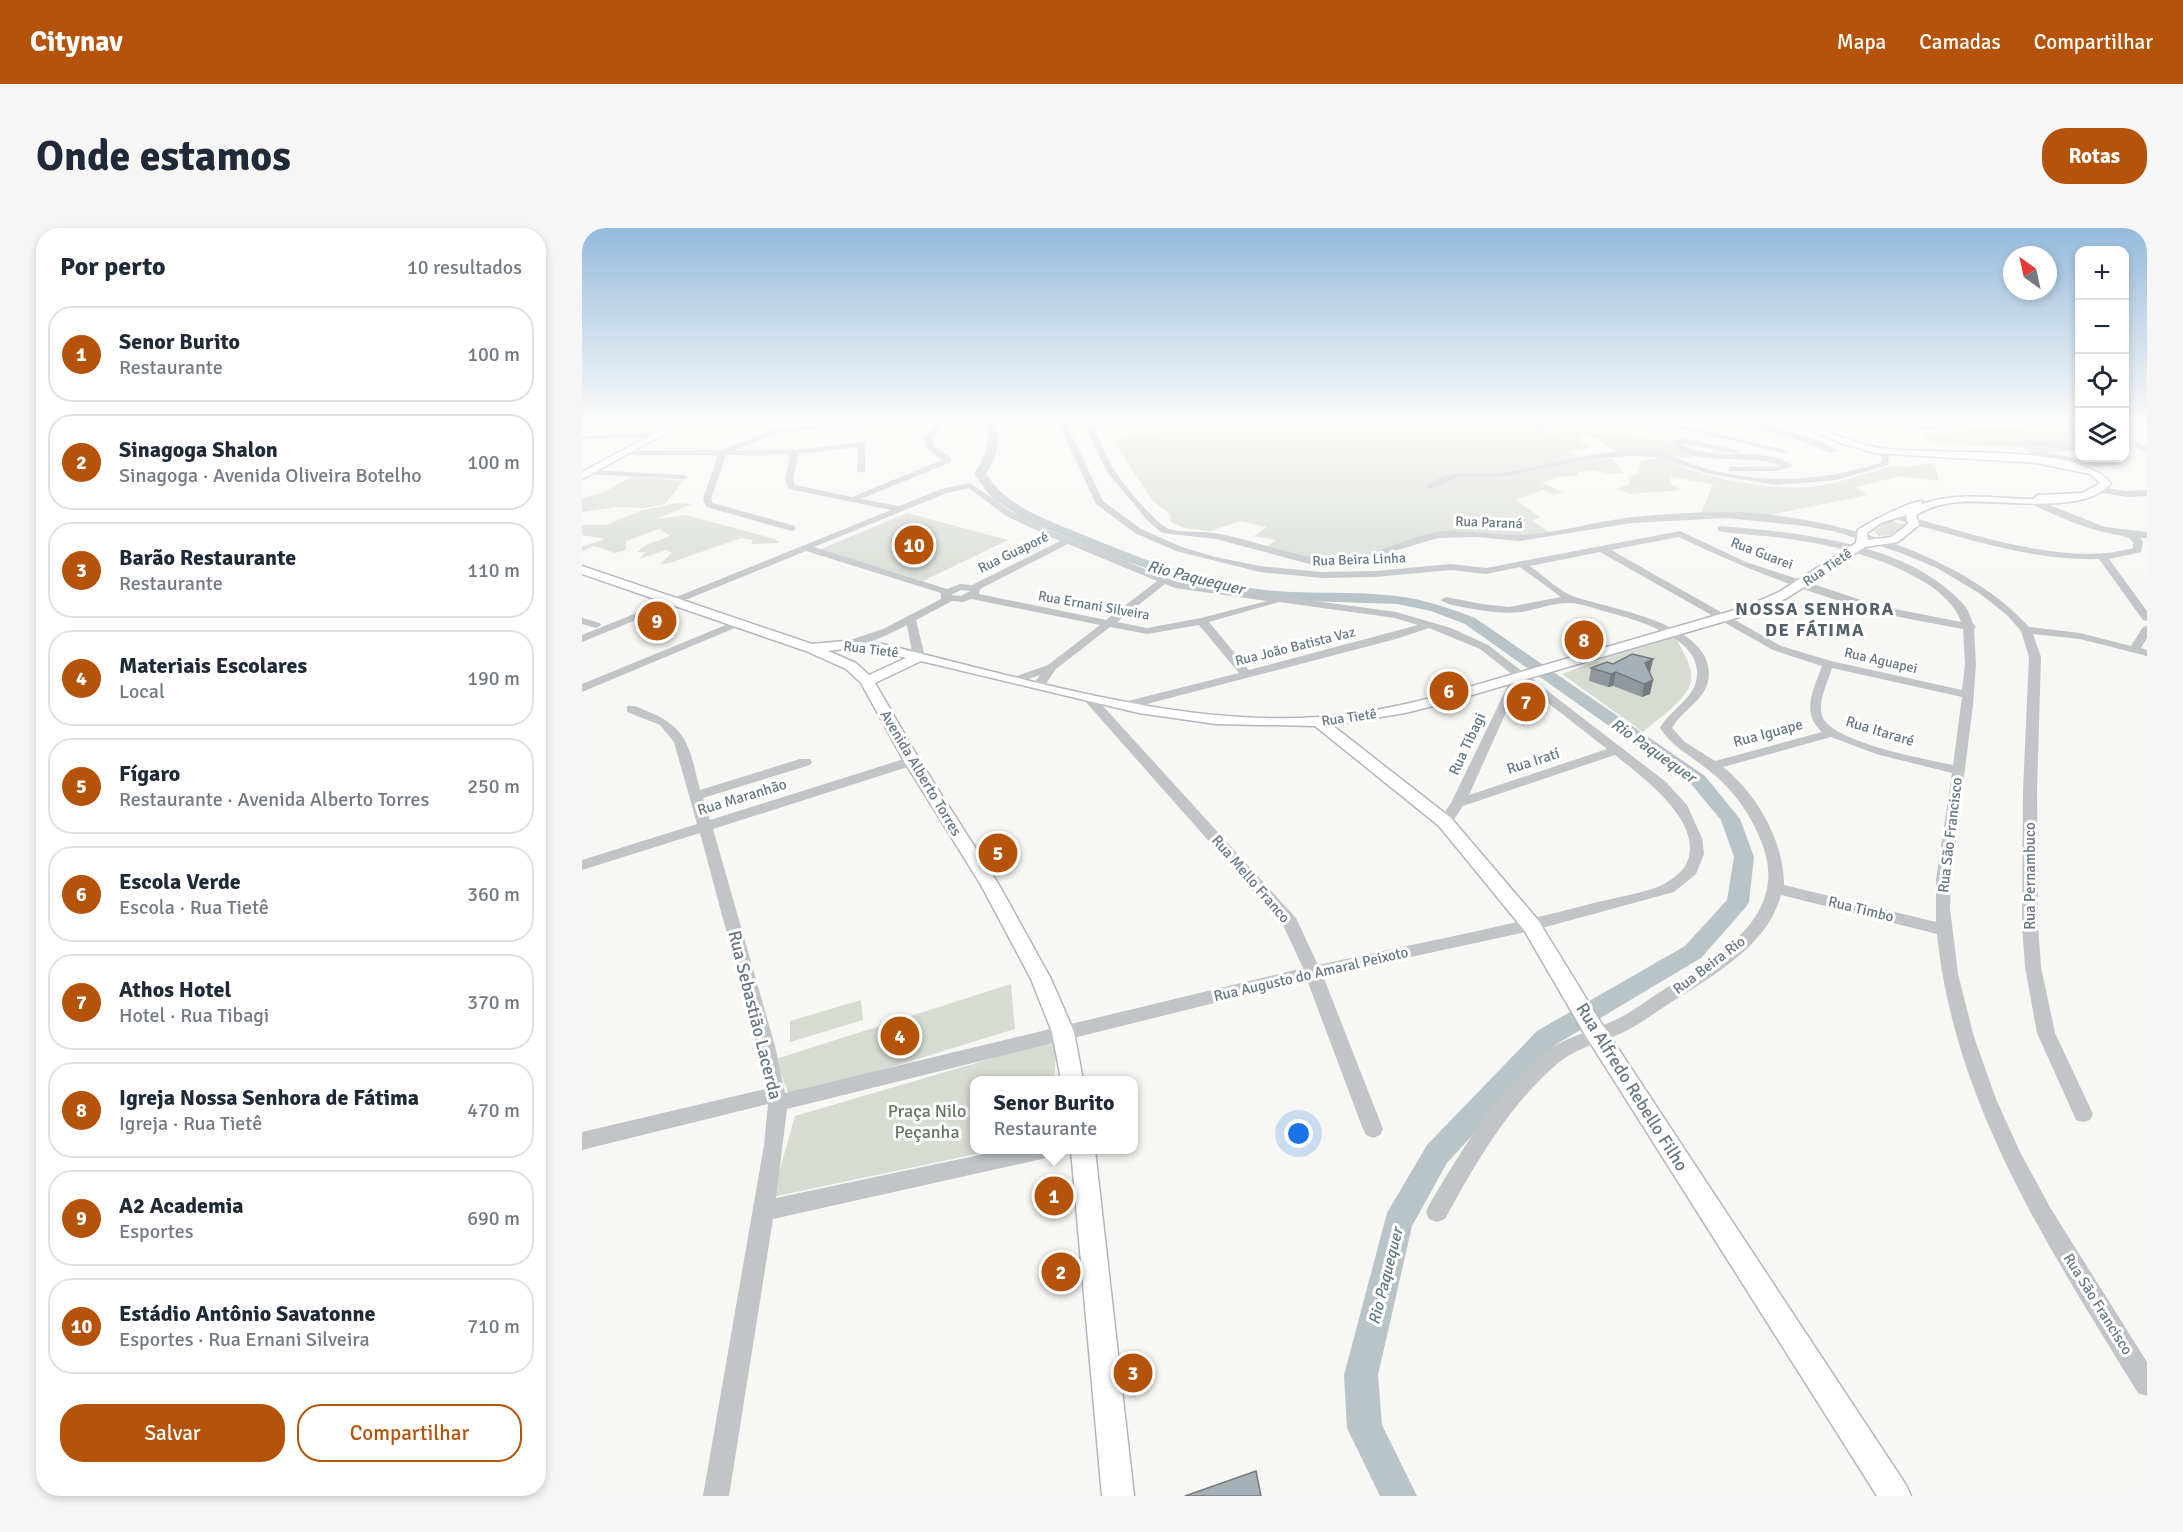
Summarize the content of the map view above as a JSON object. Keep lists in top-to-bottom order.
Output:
{
  "streets": {
    "main road": ["Rua Tietê", "Avenida Alberto Torres", "Rua Alfredo Rebello Filho"],
    "street": [
      "Rua Paraná",
      "Rua Guaporé",
      "Rua Guarei",
      "Rua Beira Linha",
      "Rua Ernani Silveira",
      "Rua João Batista Vaz",
      "Rua Aguapei",
      "Rua Itararé",
      "Rua Iguape",
      "Rua Tibagi",
      "Rua Iratí",
      "Rua Maranhão",
      "Rua São Francisco",
      "Rua Pernambuco",
      "Rua Mello Franco",
      "Rua Timbo",
      "Rua Beira Rio",
      "Rua Augusto do Amaral Peixoto",
      "Rua Sebastião Lacerda"
    ]
  },
  "crossings": [
    ["Rua Paraná", "Rua Tietê"],
    ["Rua Guaporé", "Rua Ernani Silveira"],
    ["Rua Guaporé", "Rua Augusto do Amaral Peixoto"],
    ["Rua Guarei", "Rua Beira Linha"],
    ["Rua Guarei", "Rua Tietê"],
    ["Rua Guarei", "Rua São Francisco"],
    ["Rua Beira Linha", "Rua Aguapei"],
    ["Rua Tietê", "Rua João Batista Vaz"],
    ["Rua Tietê", "Rua Aguapei"],
    ["Rua Tietê", "Rua Tibagi"],
    ["Rua Tietê", "Avenida Alberto Torres"],
    ["Rua Tietê", "Rua Mello Franco"],
    ["Rua Tietê", "Rua Augusto do Amaral Peixoto"],
    ["Rua Tietê", "Rua Alfredo Rebello Filho"],
    ["Rua Ernani Silveira", "Rua Augusto do Amaral Peixoto"],
    ["Rua João Batista Vaz", "Rua Augusto do Amaral Peixoto"],
    ["Rua Aguapei", "Rua Itararé"],
    ["Rua Aguapei", "Rua São Francisco"],
    ["Rua Itararé", "Rua Iguape"],
    ["Rua Itararé", "Rua São Francisco"],
    ["Rua Tibagi", "Rua Iratí"],
    ["Rua Tibagi", "Rua Augusto do Amaral Peixoto"],
    ["Rua Tibagi", "Rua Alfredo Rebello Filho"],
    ["Rua Iratí", "Rua Augusto do Amaral Peixoto"],
    ["Avenida Alberto Torres", "Rua Maranhão"],
    ["Avenida Alberto Torres", "Rua Augusto do Amaral Peixoto"],
    ["Rua Maranhão", "Rua Sebastião Lacerda"],
    ["Rua São Francisco", "Rua Timbo"],
    ["Rua Mello Franco", "Rua Augusto do Amaral Peixoto"],
    ["Rua Timbo", "Rua Beira Rio"],
    ["Rua Beira Rio", "Rua Alfredo Rebello Filho"],
    ["Rua Augusto do Amaral Peixoto", "Rua Sebastião Lacerda"],
    ["Rua Augusto do Amaral Peixoto", "Rua Alfredo Rebello Filho"]
  ],
  "districts": ["NOSSA SENHORA DE FÁTIMA"],
  "water": ["Rio Paquequer"],
  "parks": ["Praça Nilo Peçanha"],
  "north": "top left",
  "page": {
    "header": "Citynav",
    "nav": ["Mapa", "Camadas", "Compartilhar"],
    "buttons": [
      "Rotas",
      ["Salvar", "Compartilhar"]
    ],
    "title": "Onde estamos",
    "heading": ["Por perto", "10 resultados"],
    "map_buttons": ["+", "−"],
    "list": [
      {
        "mark": "1",
        "name": "Senor Burito",
        "note": "Restaurante",
        "value": "100 m"
      },
      {
        "mark": "2",
        "name": "Sinagoga Shalon",
        "note": "Sinagoga · Avenida Oliveira Botelho",
        "value": "100 m"
      },
      {
        "mark": "3",
        "name": "Barão Restaurante",
        "note": "Restaurante",
        "value": "110 m"
      },
      {
        "mark": "4",
        "name": "Materiais Escolares",
        "note": "Local",
        "value": "190 m"
      },
      {
        "mark": "5",
        "name": "Fígaro",
        "note": "Restaurante · Avenida Alberto Torres",
        "value": "250 m"
      },
      {
        "mark": "6",
        "name": "Escola Verde",
        "note": "Escola · Rua Tietê",
        "value": "360 m"
      },
      {
        "mark": "7",
        "name": "Athos Hotel",
        "note": "Hotel · Rua Tibagi",
        "value": "370 m"
      },
      {
        "mark": "8",
        "name": "Igreja Nossa Senhora de Fátima",
        "note": "Igreja · Rua Tietê",
        "value": "470 m"
      },
      {
        "mark": "9",
        "name": "A2 Academia",
        "note": "Esportes",
        "value": "690 m"
      },
      {
        "mark": "10",
        "name": "Estádio Antônio Savatonne",
        "note": "Esportes · Rua Ernani Silveira",
        "value": "710 m"
      }
    ],
    "pins": [
      "10",
      "9",
      "8",
      "6",
      "7",
      "5",
      "4",
      "1",
      "2",
      "3"
    ],
    "popup": ["Senor Burito", "Restaurante"]
  }
}
